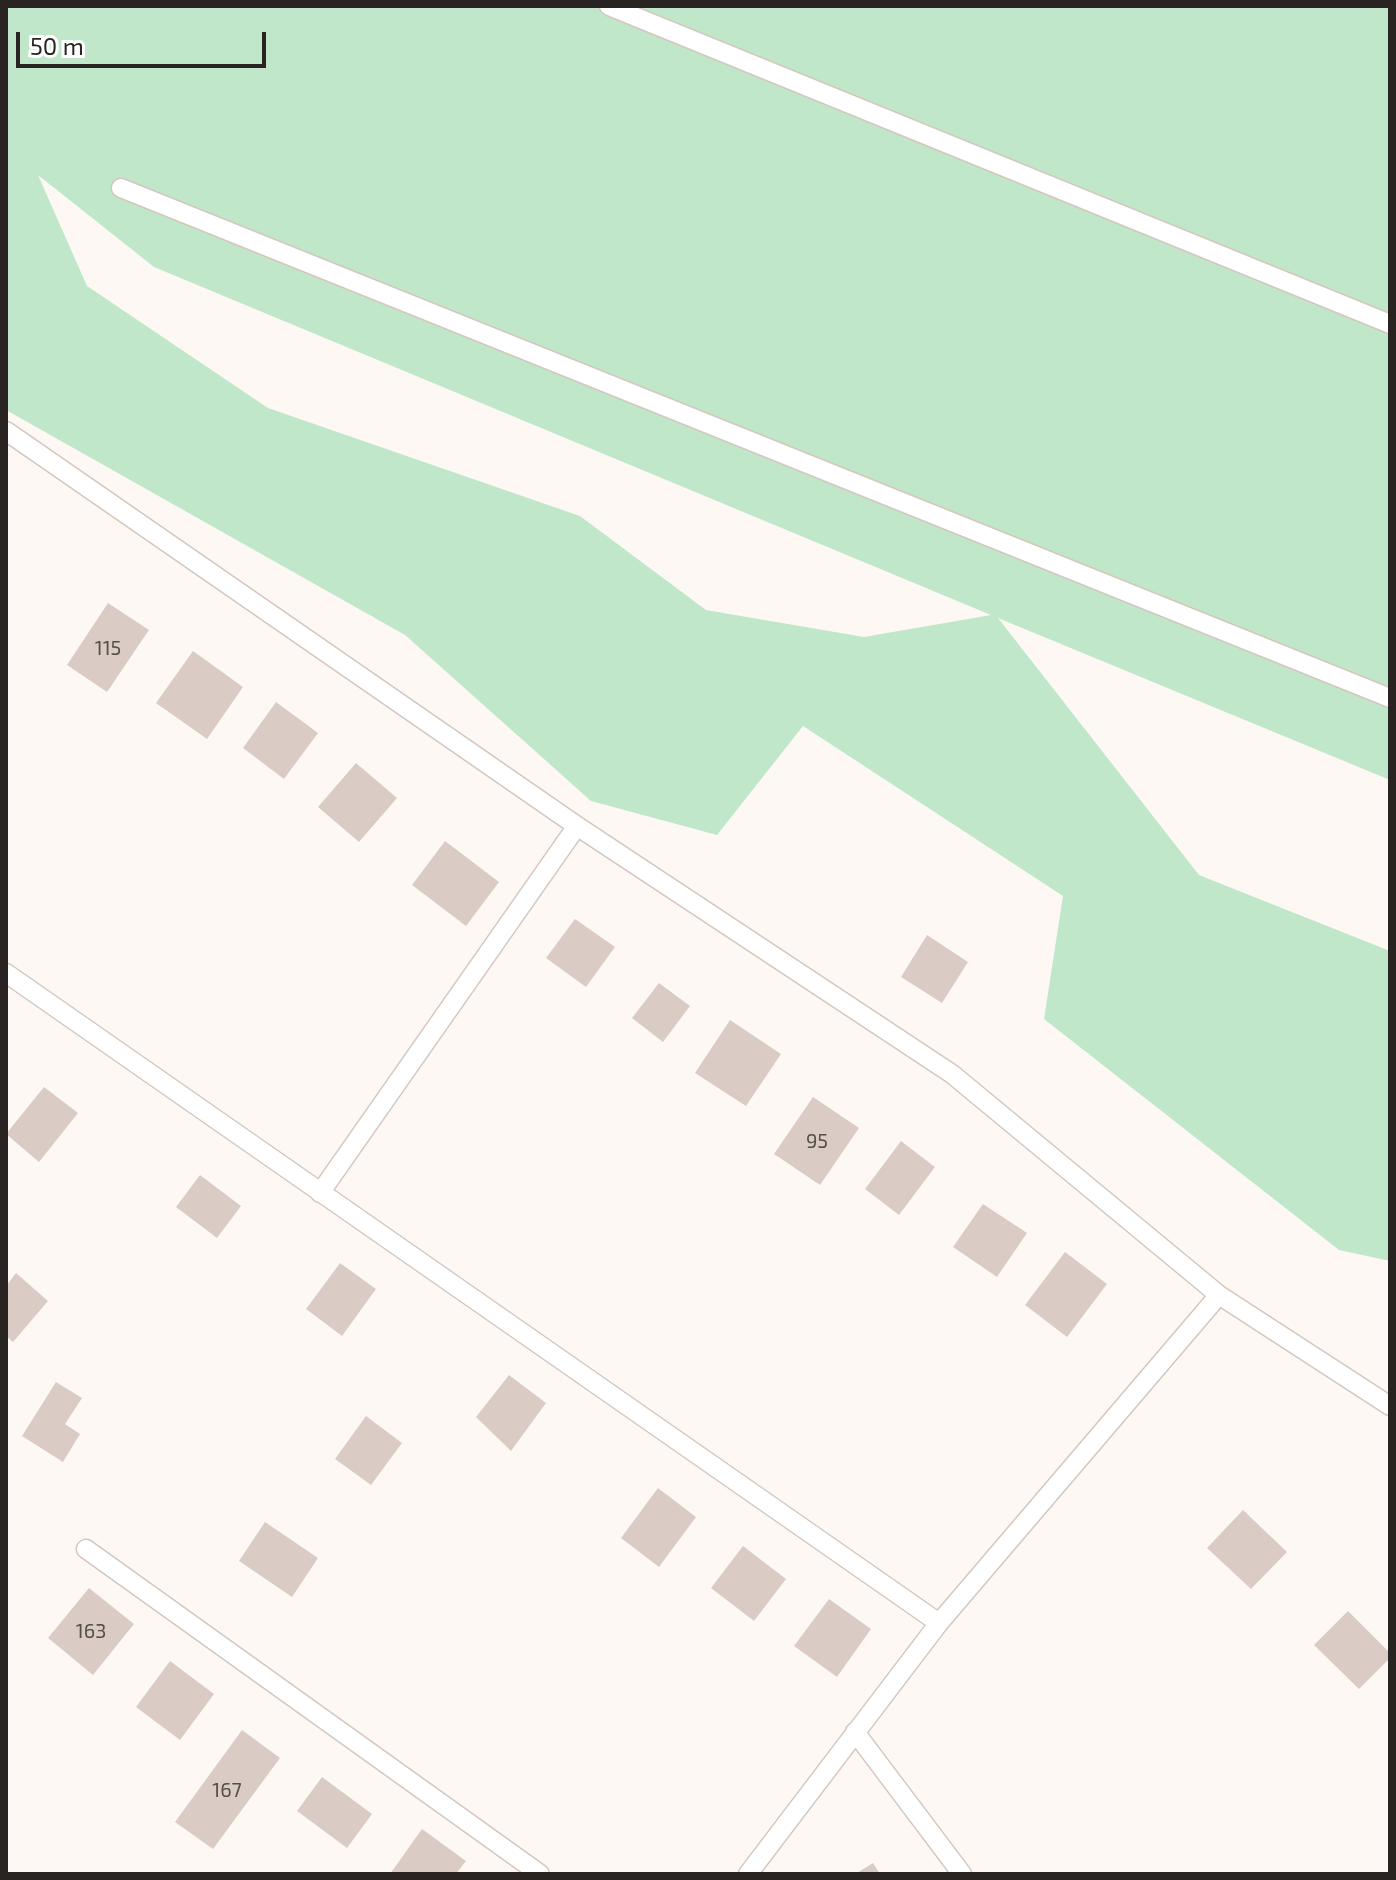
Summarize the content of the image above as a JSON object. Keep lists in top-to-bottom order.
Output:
{
  "house_numbers": [
    "115",
    "95",
    "163",
    "167"
  ],
  "scale_bar": "50 m"
}
